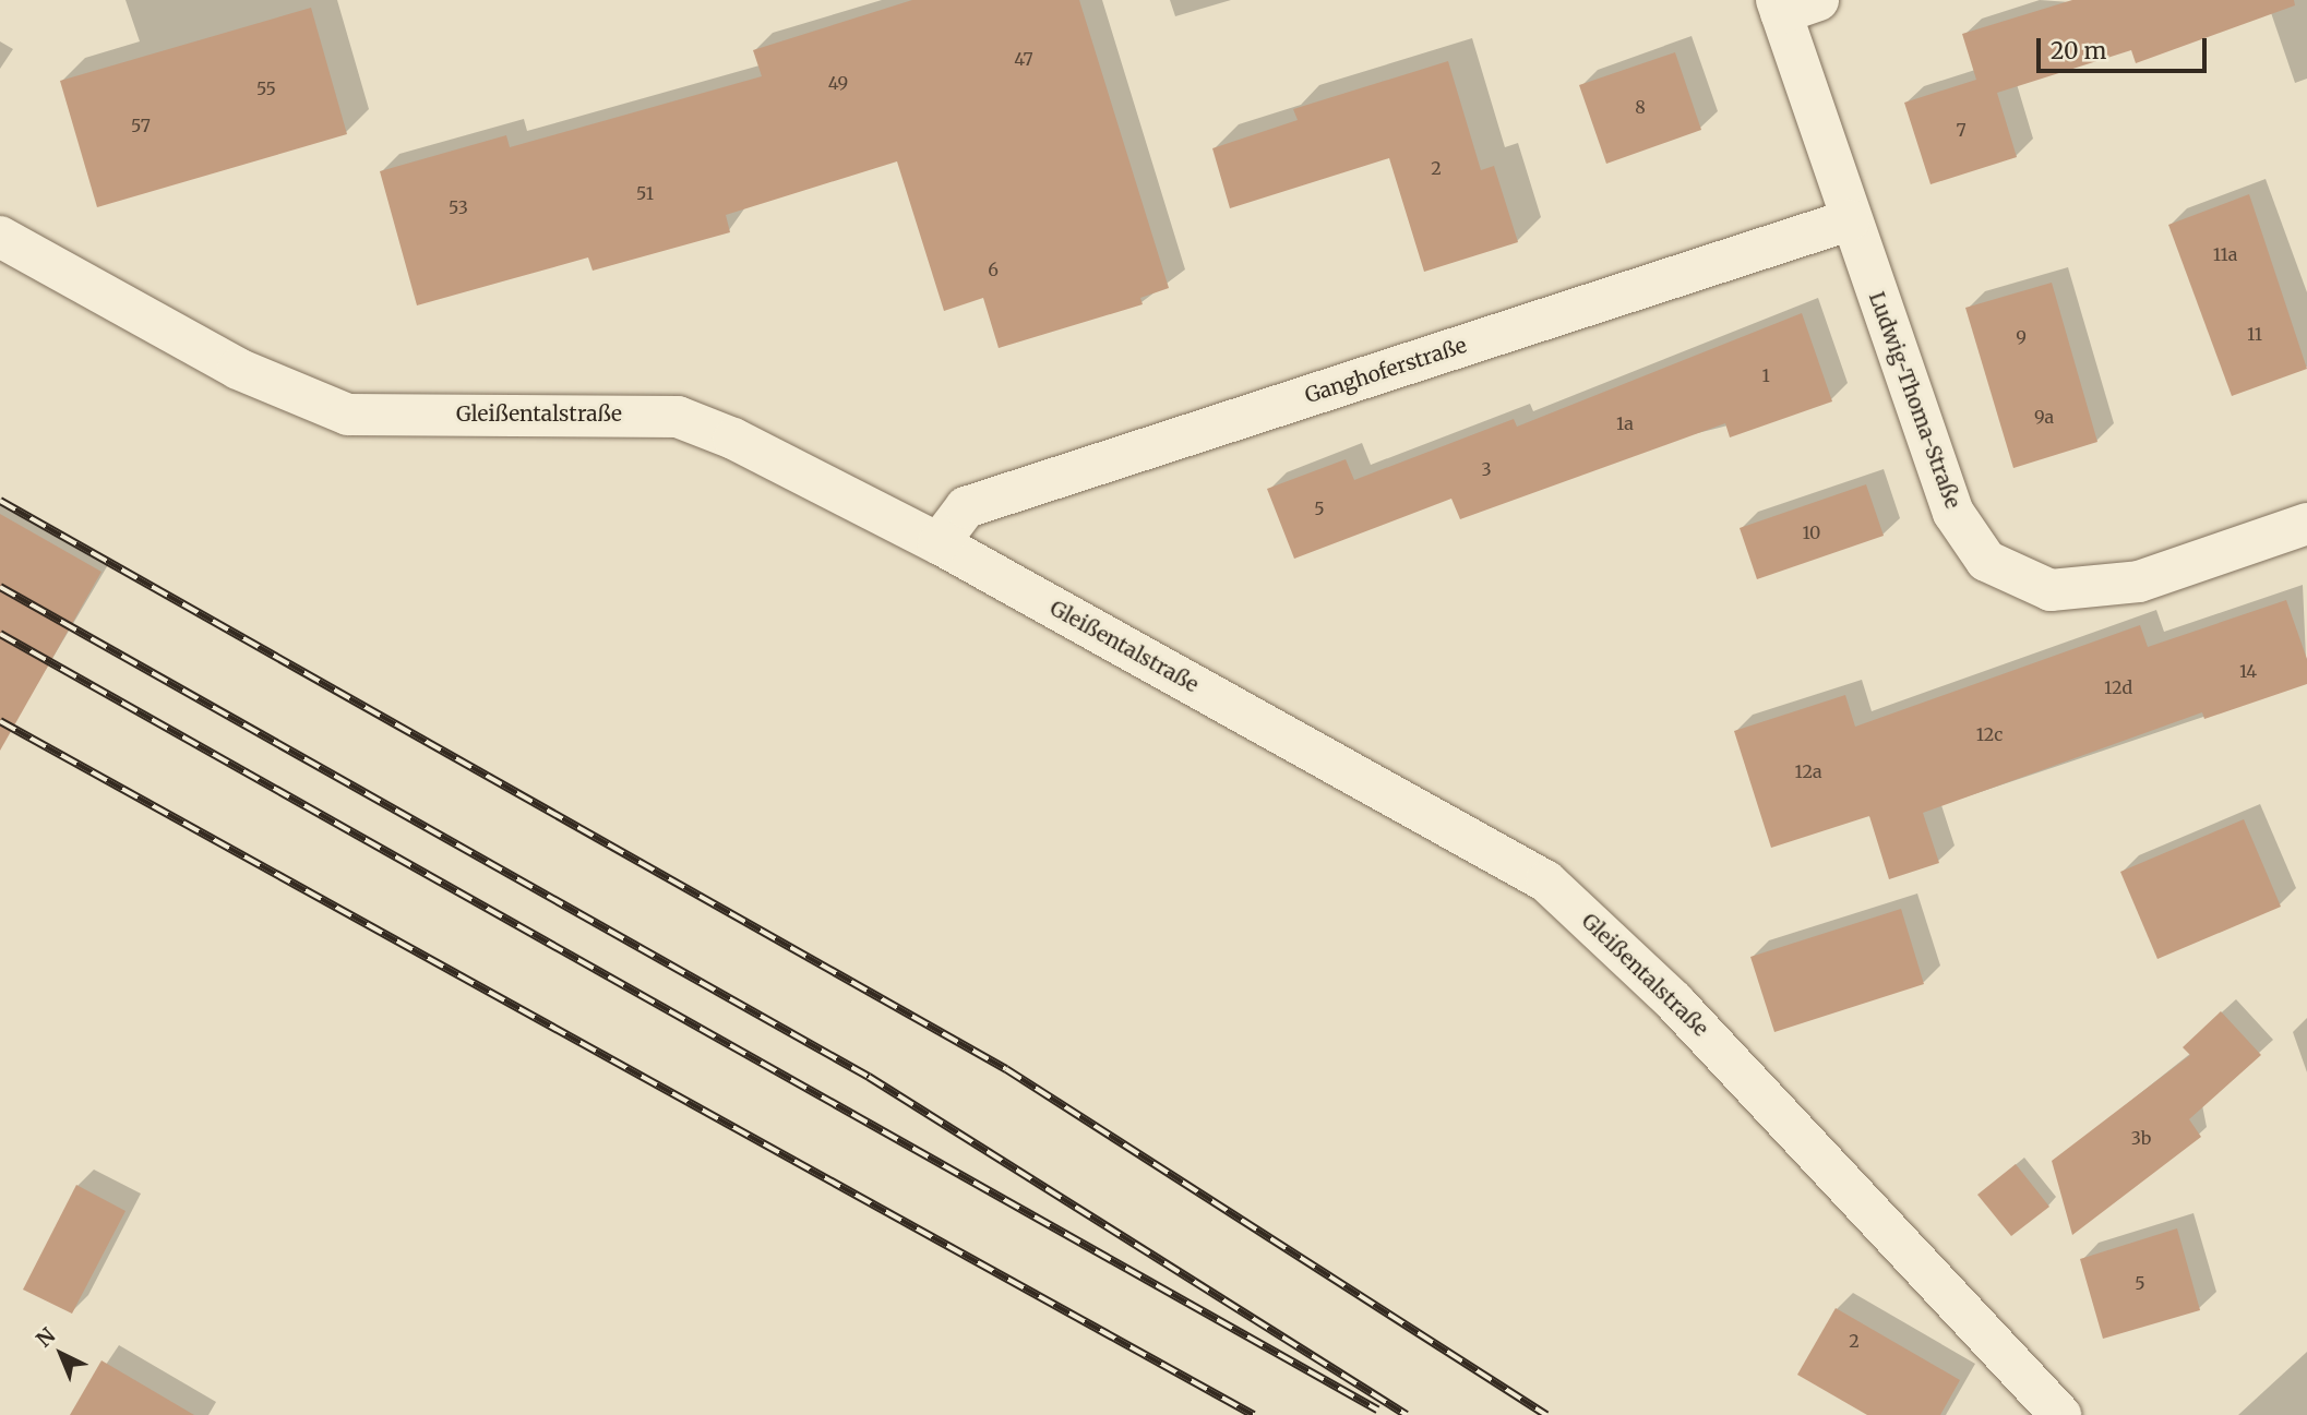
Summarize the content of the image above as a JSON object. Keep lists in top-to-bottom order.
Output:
{
  "streets": {
    "street": ["Ganghoferstraße", "Ludwig-Thoma-Straße", "Gleißentalstraße"]
  },
  "crossings": [
    ["Ganghoferstraße", "Ludwig-Thoma-Straße"],
    ["Ganghoferstraße", "Gleißentalstraße"]
  ],
  "house_numbers": [
    "47",
    "49",
    "55",
    "8",
    "57",
    "7",
    "2",
    "51",
    "53",
    "11a",
    "6",
    "11",
    "9",
    "1",
    "9a",
    "1a",
    "3",
    "5",
    "10",
    "14",
    "12d",
    "12c",
    "12a",
    "3b",
    "5",
    "2"
  ],
  "scale_bar": "20 m",
  "north": "top left"
}
